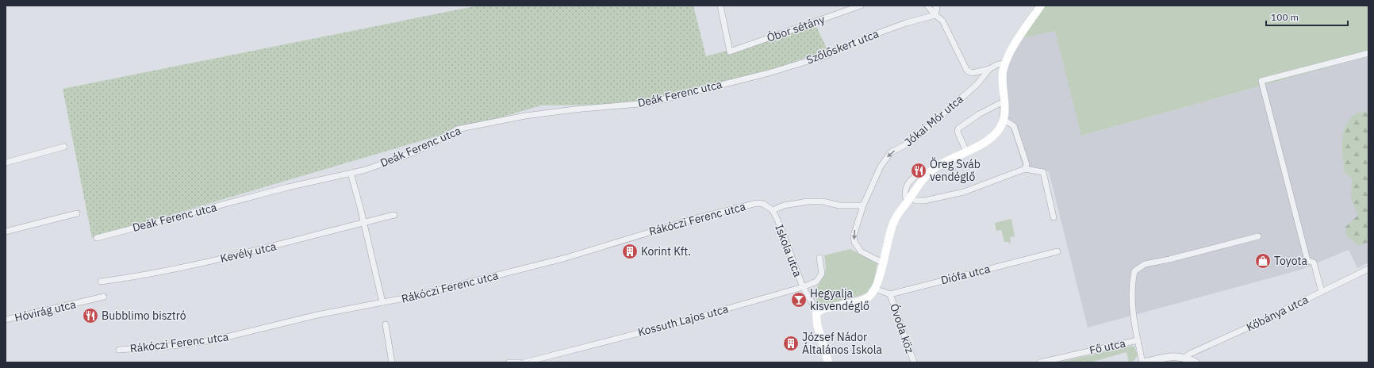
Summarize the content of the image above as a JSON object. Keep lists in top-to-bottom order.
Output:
{
  "streets": {
    "main road": ["Iskola utca"],
    "street": [
      "Óbor sétány",
      "Szőlőskert utca",
      "Deák Ferenc utca",
      "Jókai Mór utca",
      "Rákóczi Ferenc utca",
      "Kevély utca",
      "Diófa utca",
      "Hóvirág utca",
      "Kőbánya utca",
      "Kossuth Lajos utca",
      "Óvoda köz",
      "Fő utca"
    ]
  },
  "crossings": [
    ["Szőlőskert utca", "Deák Ferenc utca"],
    ["Rákóczi Ferenc utca", "Iskola utca"],
    ["Iskola utca", "Kossuth Lajos utca"],
    ["Diófa utca", "Óvoda köz"]
  ],
  "one_way": ["Jókai Mór utca"],
  "places": {
    "restaurant": ["Öreg Sváb vendéglő", "Bubblimo bisztró"],
    "building": ["Korint Kft.", "József Nádor Általános Iskola"],
    "shop": ["Toyota"],
    "bar": ["Hegyalja kisvendéglő"]
  },
  "scale_bar": "100 m"
}
